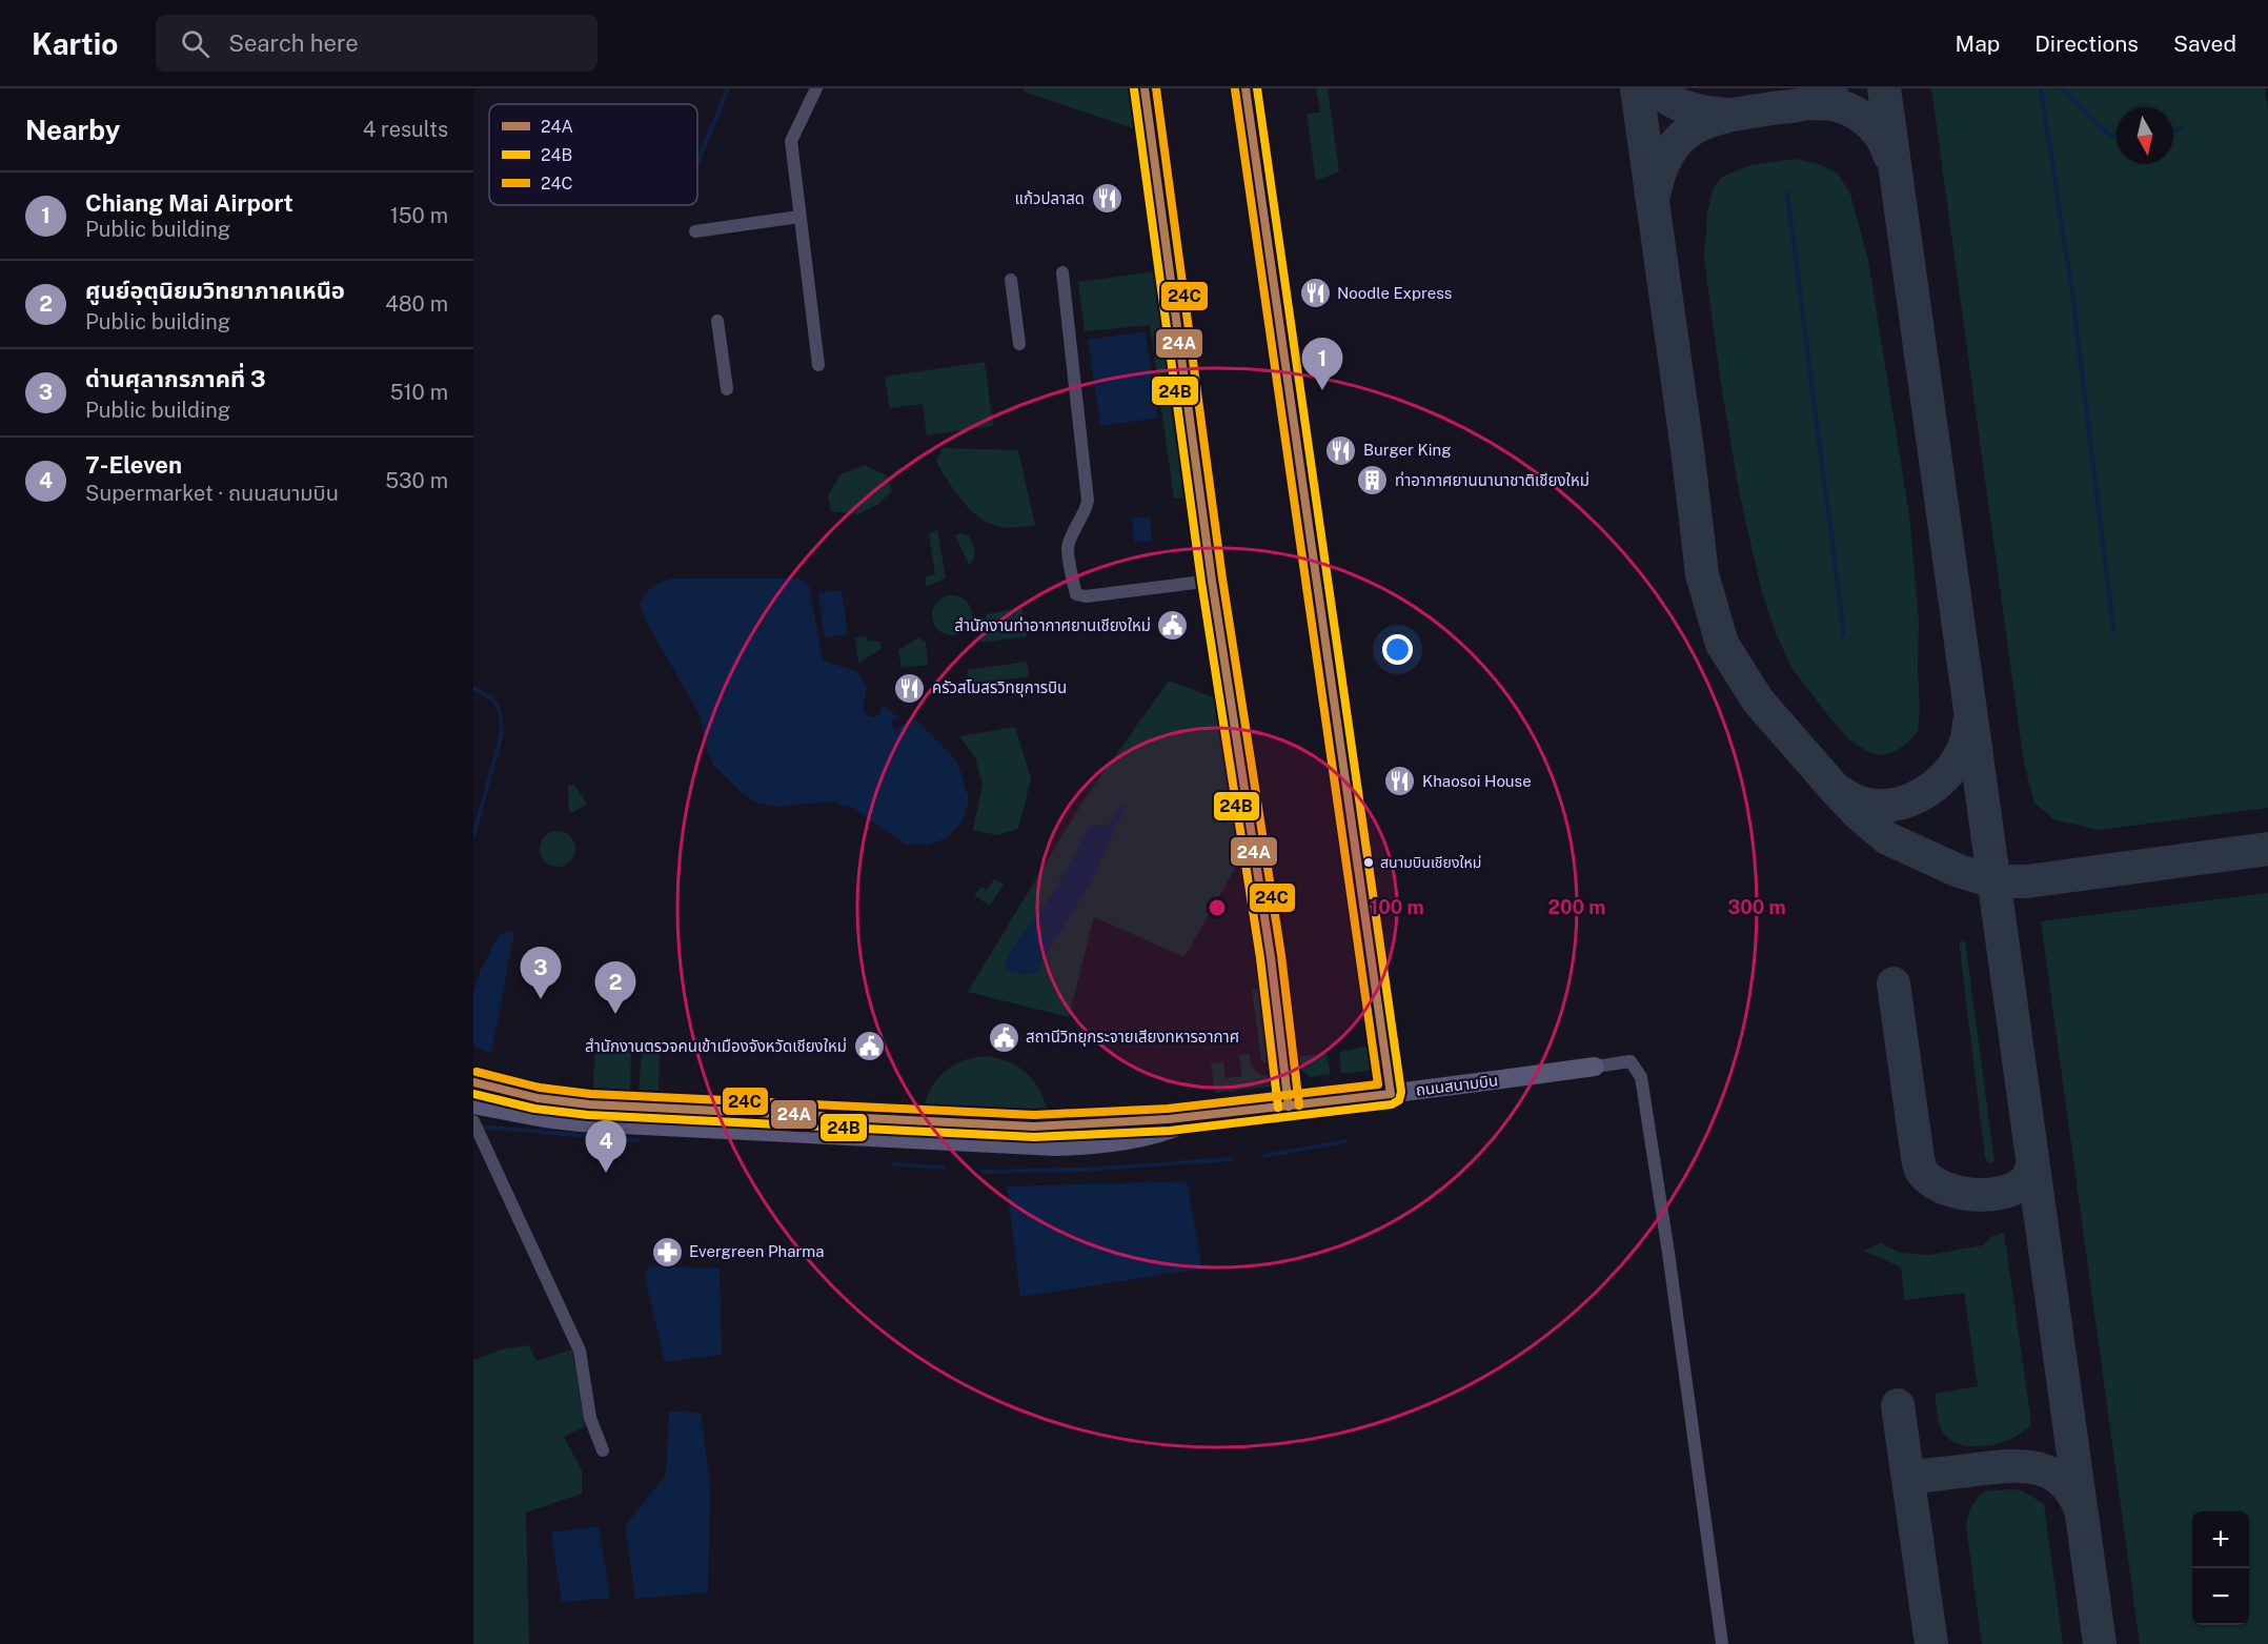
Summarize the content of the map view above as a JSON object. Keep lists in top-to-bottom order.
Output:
{
  "streets": {
    "main road": ["ถนนสนามบิน"]
  },
  "places": {
    "restaurant": [
      "แก้วปลาสด",
      "Noodle Express",
      "Burger King",
      "ครัวสโมสรวิทยุการบิน",
      "Khaosoi House"
    ],
    "building": ["ท่าอากาศยานนานาชาติเชียงใหม่"],
    "public building": ["สำนักงานท่าอากาศยานเชียงใหม่", "สถานีวิทยุกระจายเสียงทหารอากาศ", "สำนักงานตรวจคนเข้าเมืองจังหวัดเชียงใหม่"],
    "other": ["สนามบินเชียงใหม่"],
    "pharmacy": ["Evergreen Pharma"]
  },
  "lines": ["transit line 24A", "transit line 24B", "transit line 24C"],
  "legend": ["24A", "24B", "24C"],
  "north": "bottom",
  "page": {
    "header": "Kartio",
    "search": "Search here",
    "nav": ["Map", "Directions", "Saved"],
    "heading": ["Nearby", "4 results"],
    "list": [
      {
        "mark": "1",
        "name": "Chiang Mai Airport",
        "note": "Public building",
        "value": "150 m"
      },
      {
        "mark": "2",
        "name": "ศูนย์อุตุนิยมวิทยาภาคเหนือ",
        "note": "Public building",
        "value": "480 m"
      },
      {
        "mark": "3",
        "name": "ด่านศุลากรภาคที่ 3",
        "note": "Public building",
        "value": "510 m"
      },
      {
        "mark": "4",
        "name": "7-Eleven",
        "note": "Supermarket · ถนนสนามบิน",
        "value": "530 m"
      }
    ],
    "pins": [
      "1",
      "3",
      "2",
      "4"
    ],
    "map_buttons": ["+", "−"]
  },
  "rings": ["100 m", "200 m", "300 m"]
}
